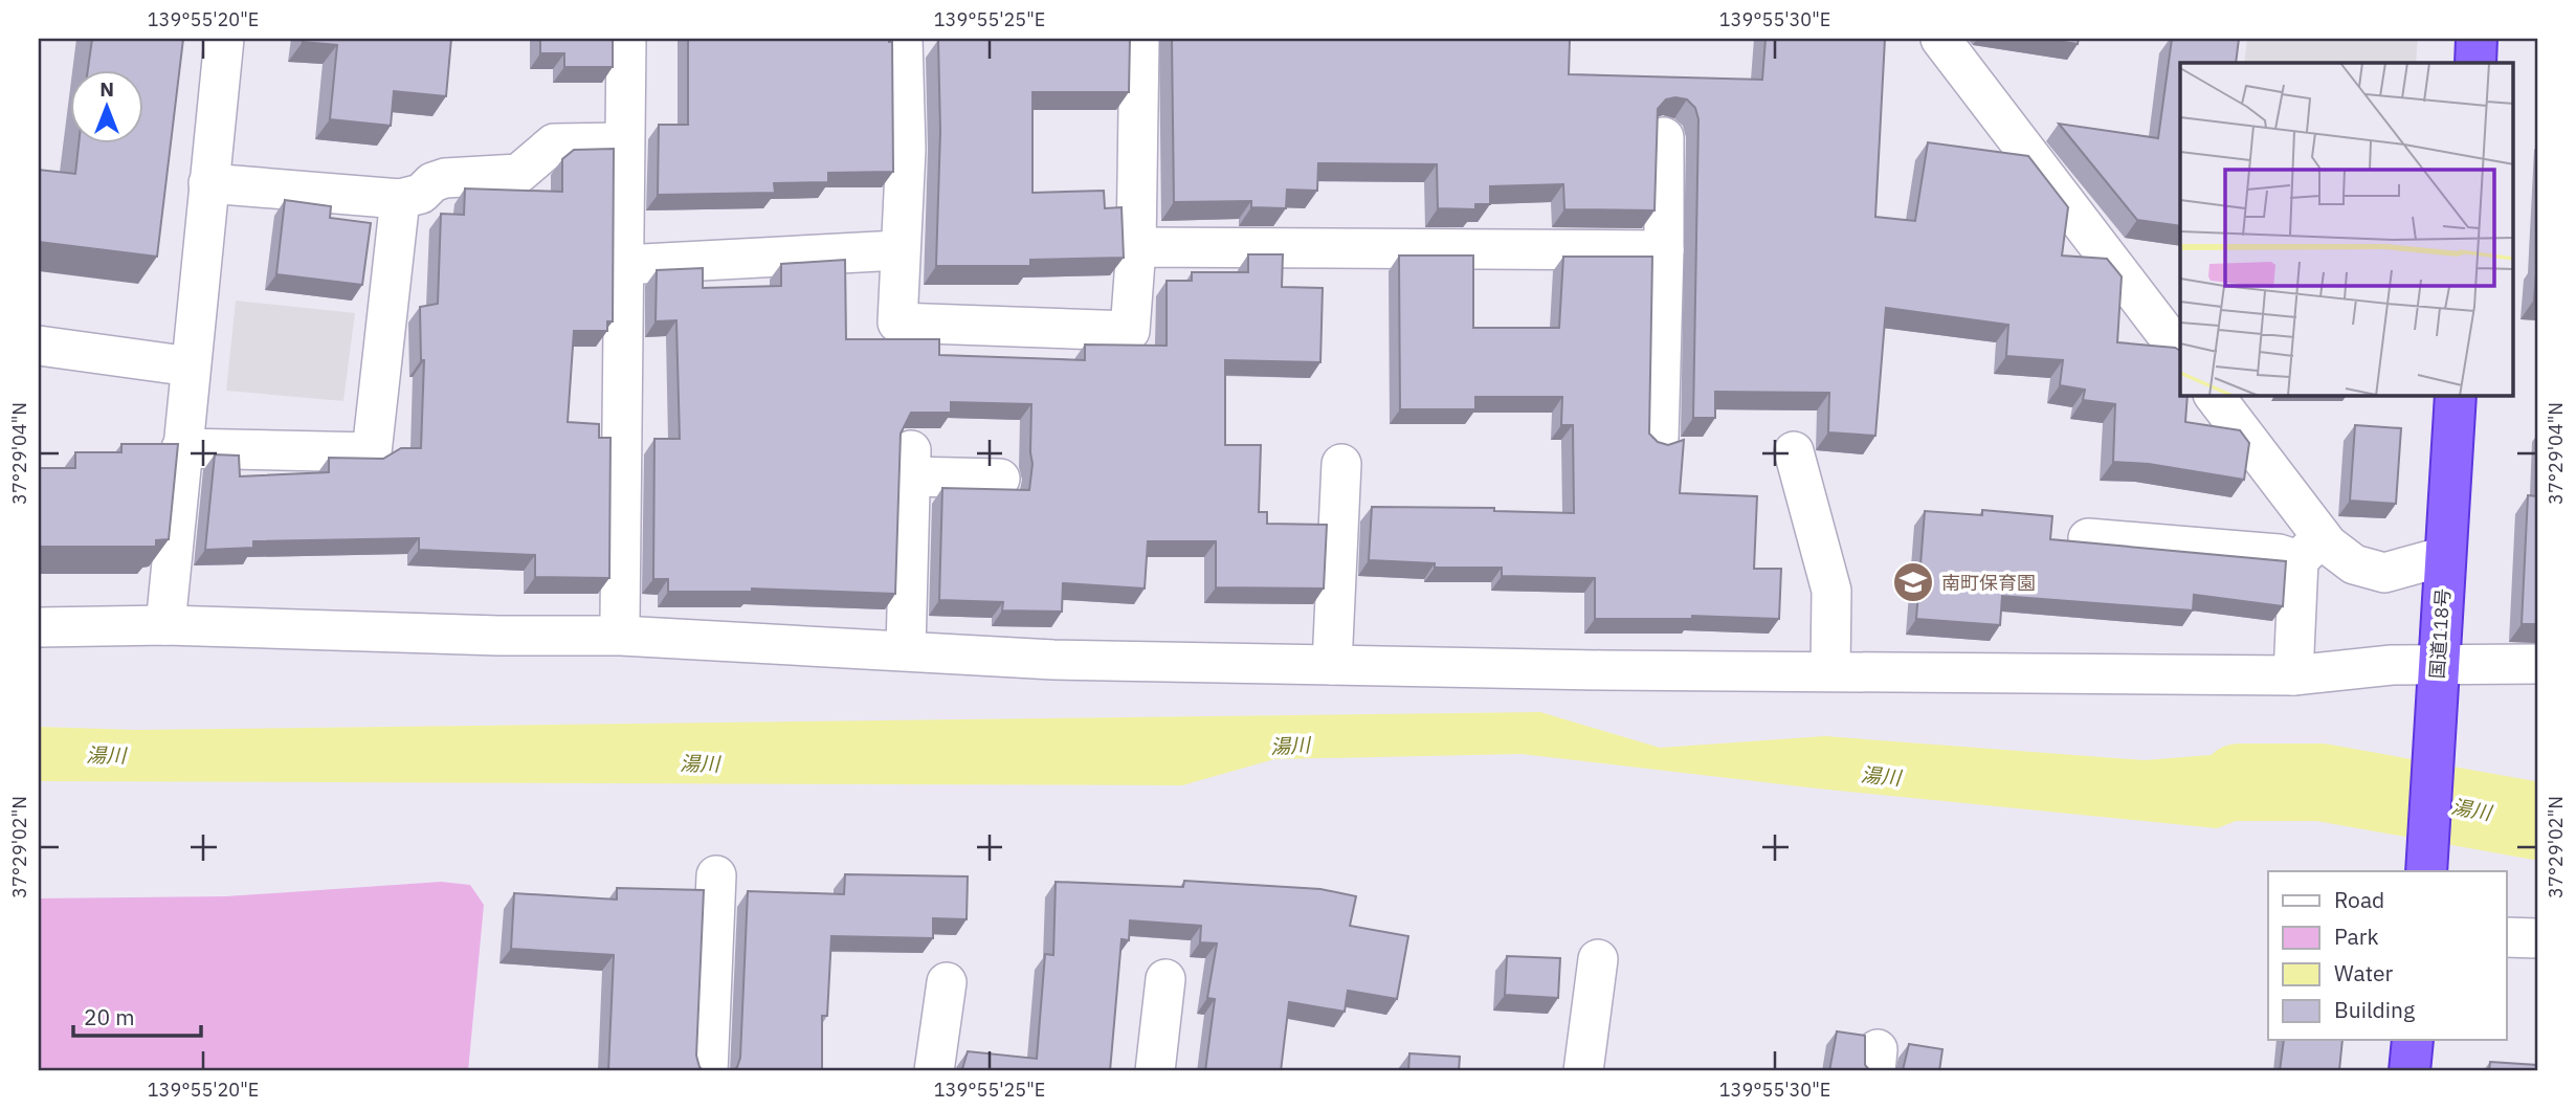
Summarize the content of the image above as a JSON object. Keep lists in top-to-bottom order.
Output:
{
  "streets": {
    "highway": ["国道118号"]
  },
  "water": ["湯川"],
  "places": {
    "school or university": ["南町保育園"]
  },
  "legend": [
    "Road",
    "Park",
    "Water",
    "Building"
  ],
  "scale_bar": "20 m",
  "north": "top",
  "coordinates": [
    "139°55'20\"E",
    "139°55'25\"E",
    "139°55'30\"E",
    "37°29'04\"N",
    "37°29'02\"N"
  ]
}
